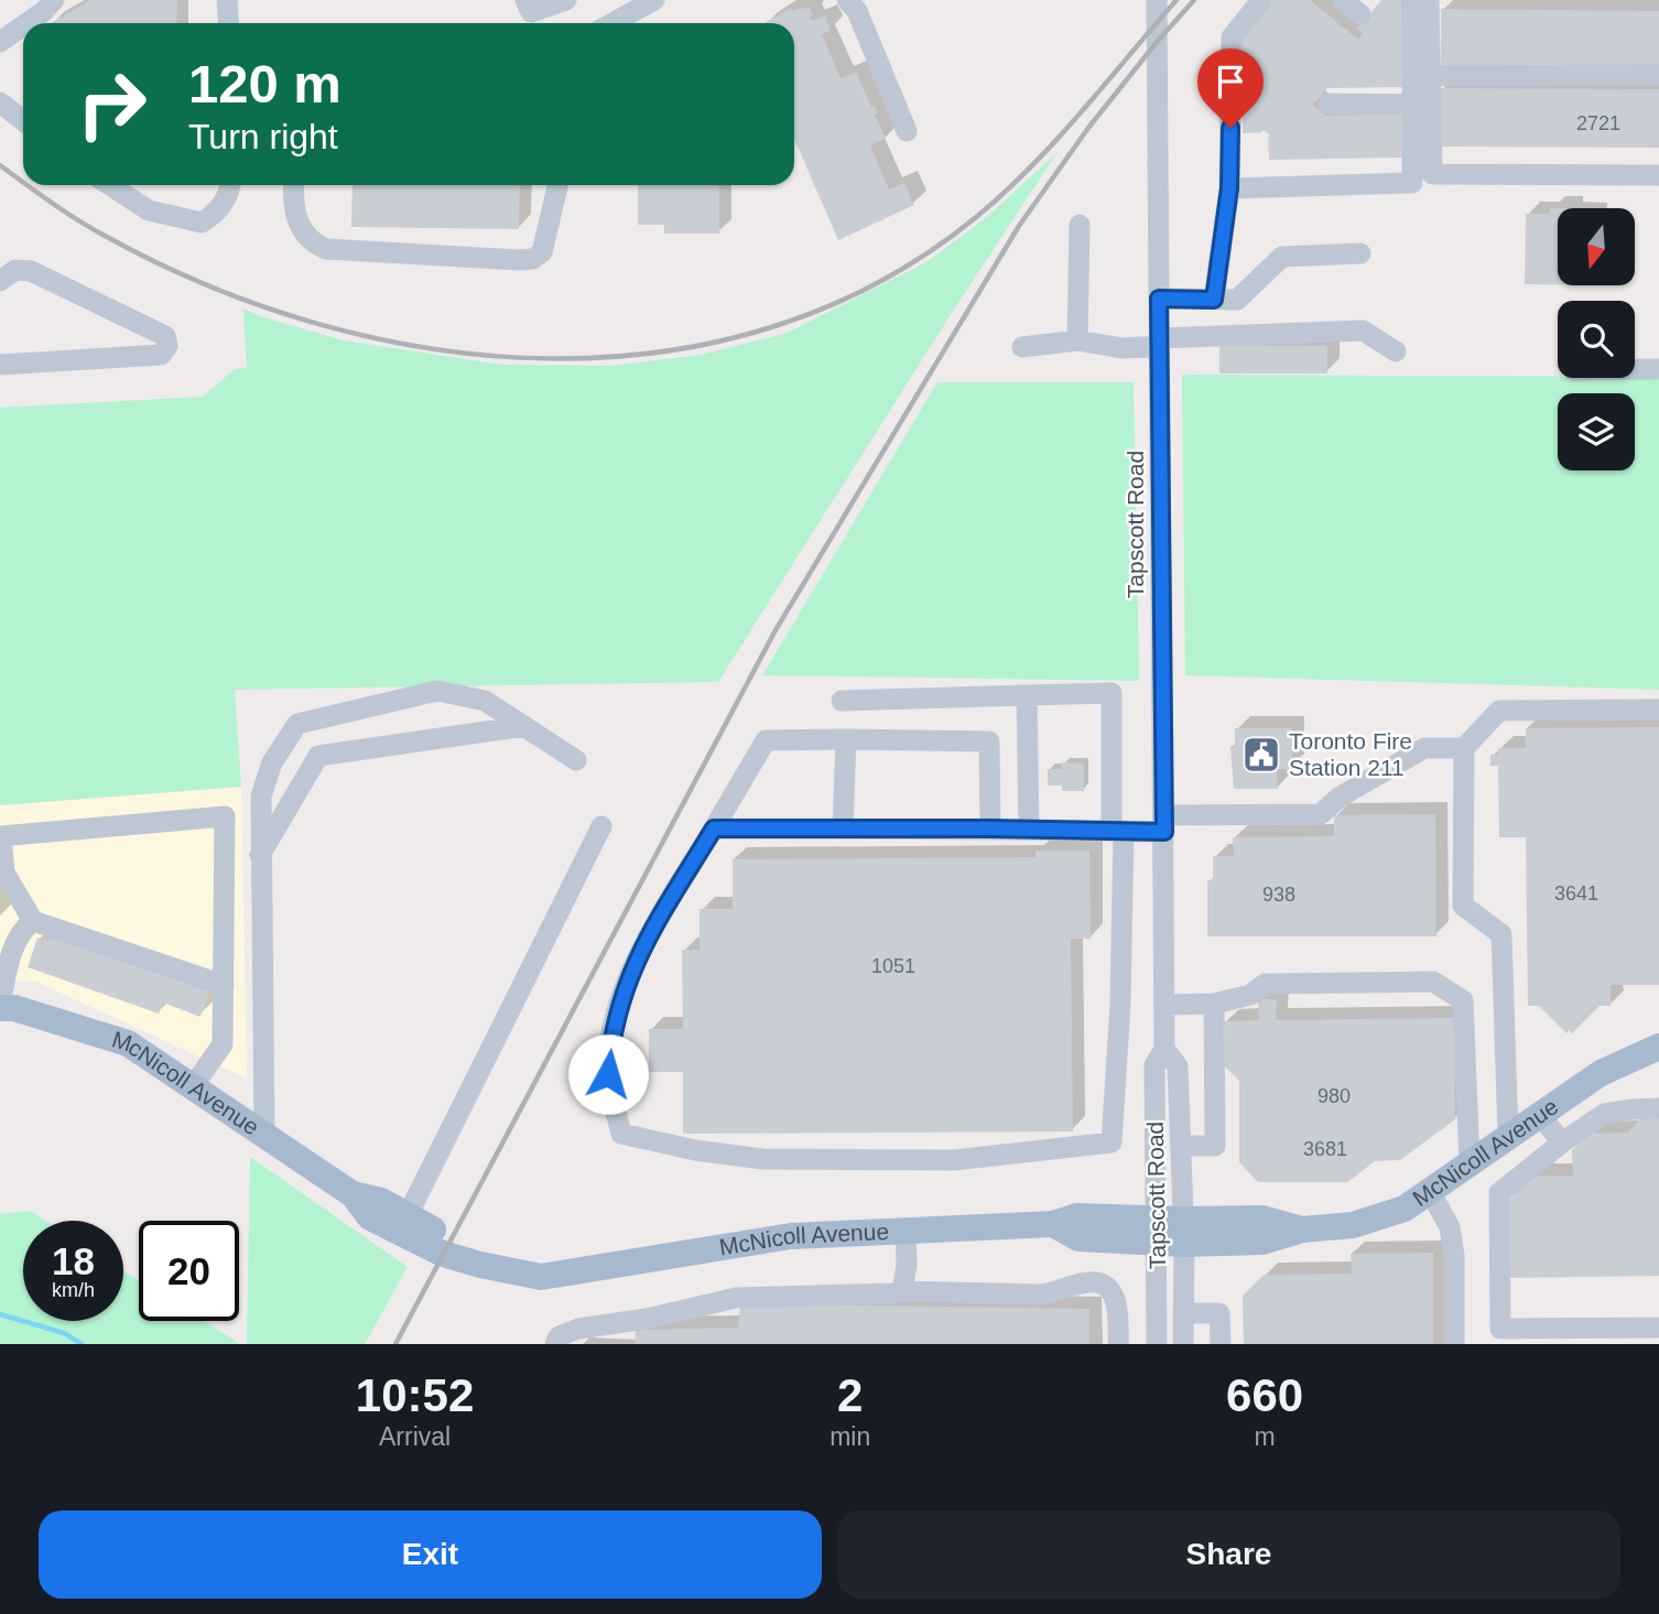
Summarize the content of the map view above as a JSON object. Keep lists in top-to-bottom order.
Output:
{
  "streets": {
    "main road": ["McNicoll Avenue"],
    "street": ["Tapscott Road"]
  },
  "crossings": [
    ["Tapscott Road", "McNicoll Avenue"]
  ],
  "places": {
    "public building": ["Toronto Fire Station 211"]
  },
  "house_numbers": [
    "2721",
    "3641",
    "938",
    "1051",
    "980",
    "3681"
  ],
  "north": "bottom",
  "page": {
    "turn": ["120 m", "Turn right"],
    "speed": "18 km/h",
    "limit": "20",
    "eta": [
      "10:52",
      "Arrival",
      "2",
      "min",
      "660",
      "m"
    ],
    "buttons": ["Exit", "Share"]
  }
}
